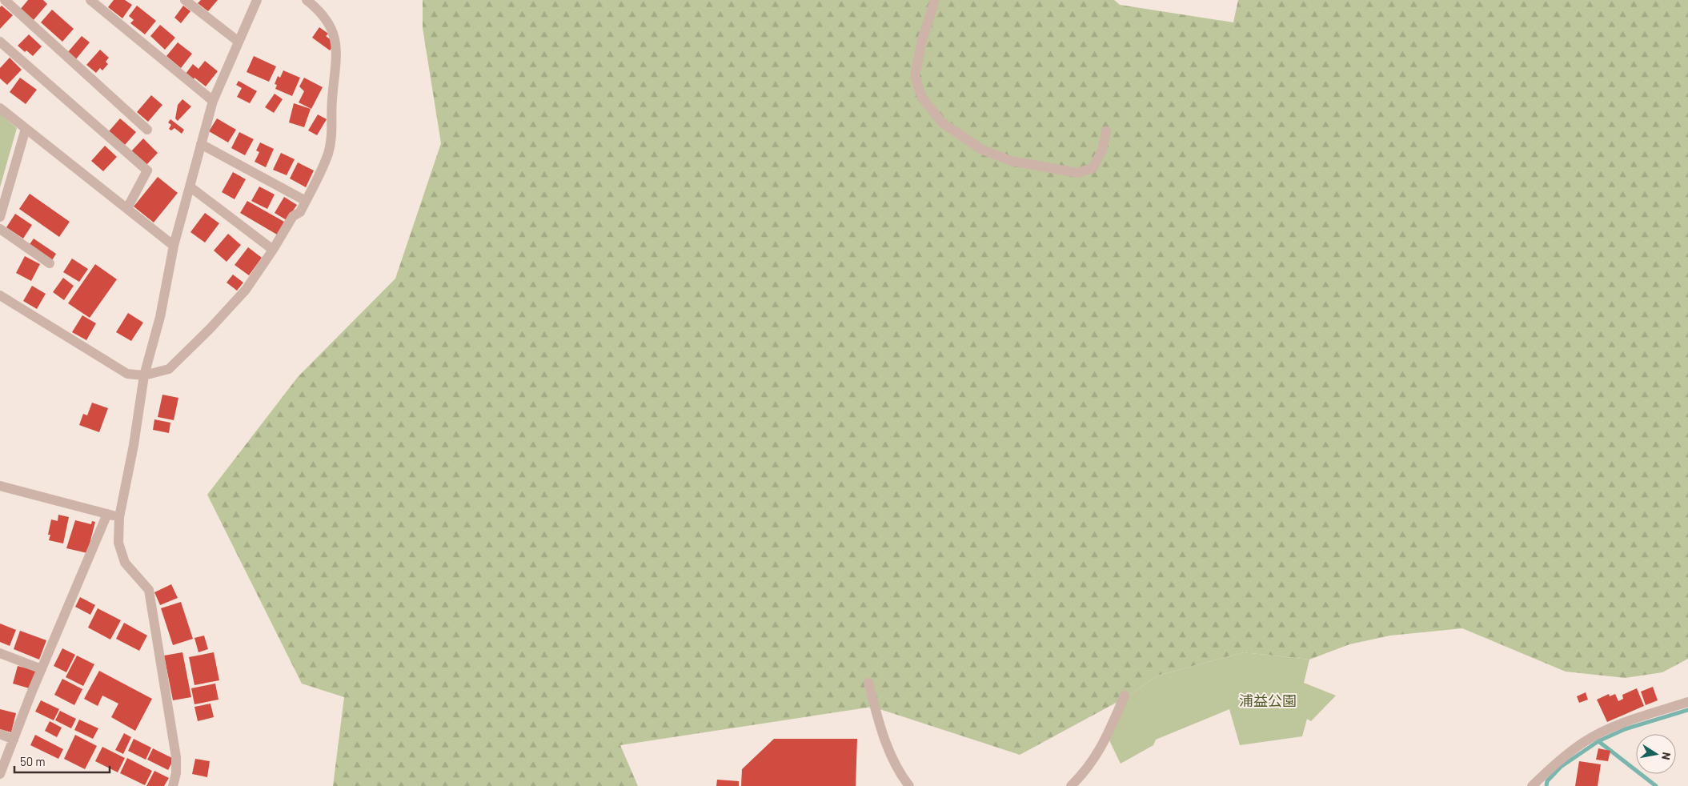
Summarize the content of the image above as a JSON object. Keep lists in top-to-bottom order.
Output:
{
  "parks": ["浦益公園"],
  "scale_bar": "50 m",
  "north": "right"
}
